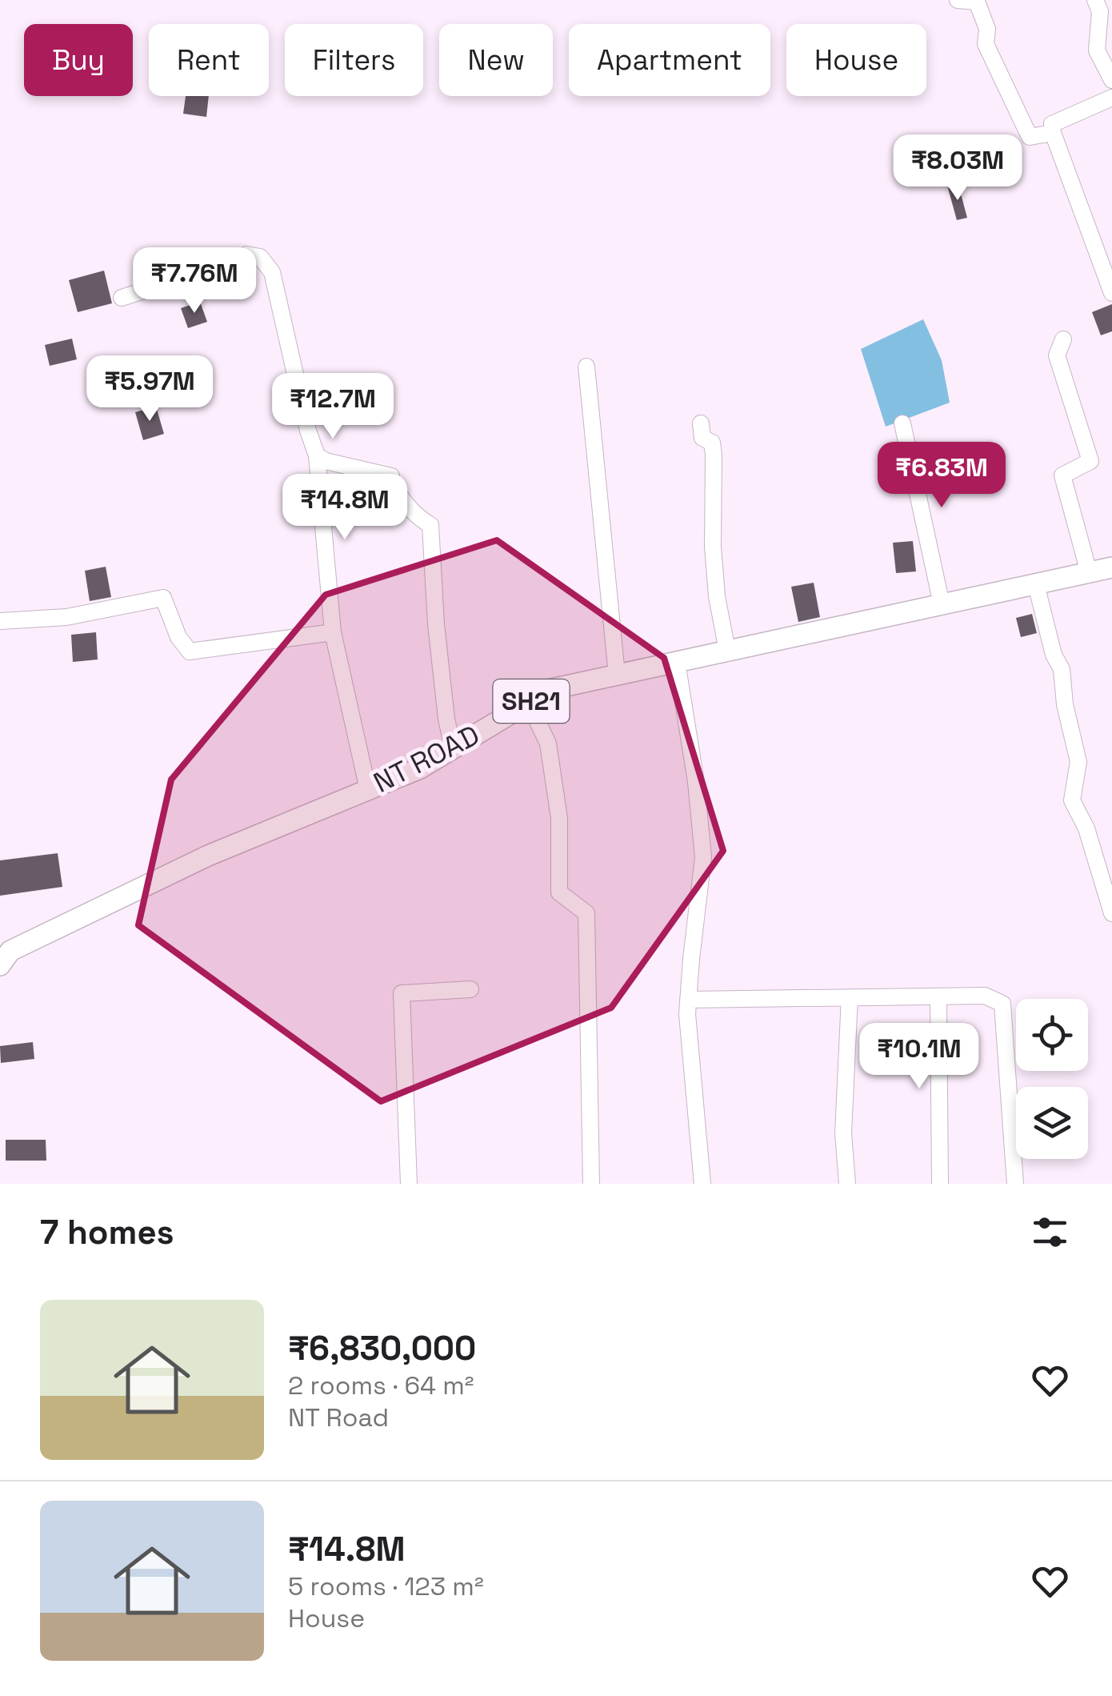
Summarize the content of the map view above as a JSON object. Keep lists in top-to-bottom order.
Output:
{
  "streets": {
    "main road": ["SH21", "NT ROAD"]
  },
  "page": {
    "chip": [
      "Buy",
      "Rent",
      "Filters",
      "New",
      "Apartment",
      "House"
    ],
    "price": [
      "₹8.03M",
      "₹7.76M",
      "₹5.97M",
      "₹12.7M",
      "₹6.83M",
      "₹14.8M",
      "₹10.1M"
    ],
    "heading": "7 homes",
    "list": [
      {
        "name": "₹6,830,000",
        "note": "2 rooms · 64 m² · NT Road"
      },
      {
        "name": "₹14.8M",
        "note": "5 rooms · 123 m² · House"
      }
    ]
  }
}
